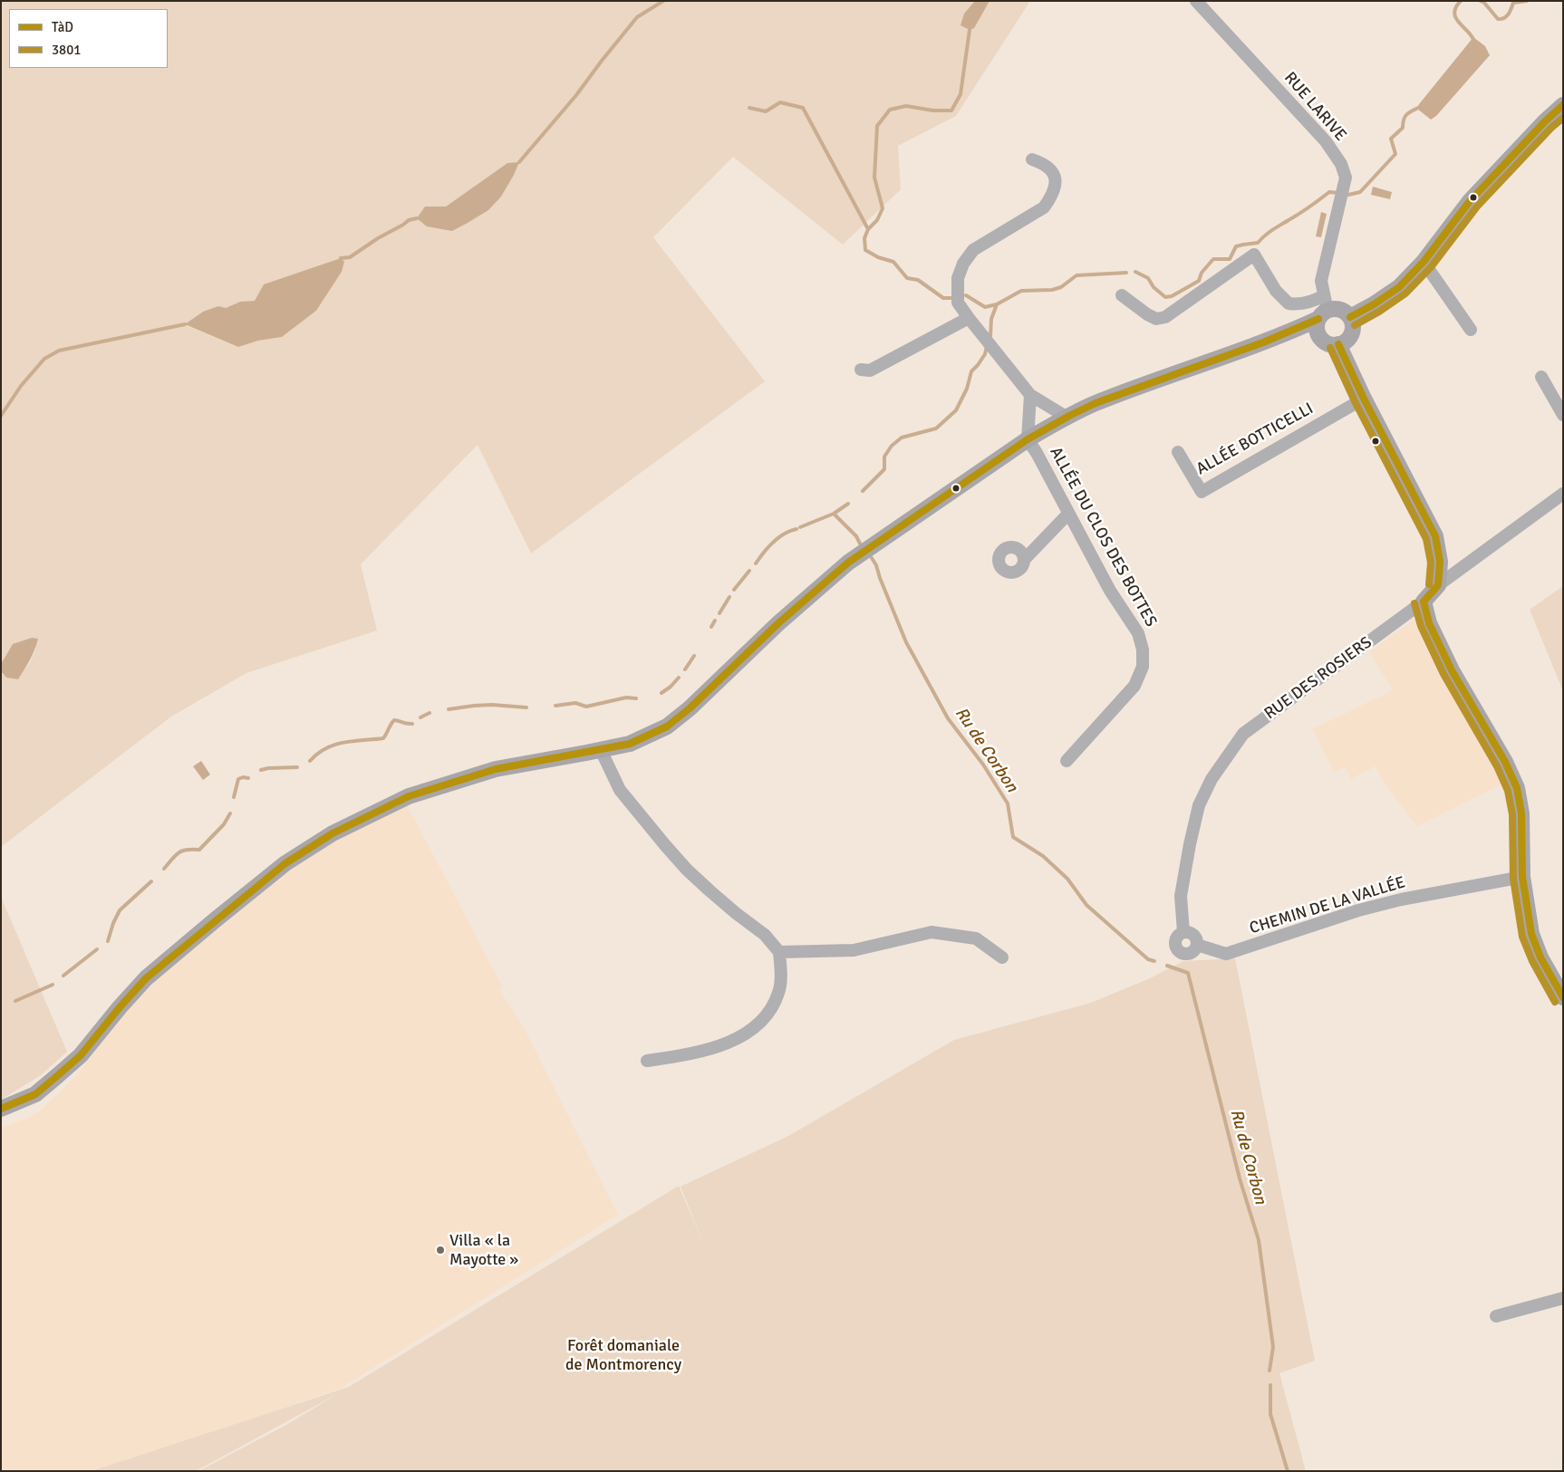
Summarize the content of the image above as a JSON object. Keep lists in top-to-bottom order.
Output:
{
  "streets": {
    "main road": ["RUE DES ROSIERS"],
    "street": [
      "RUE LARIVE",
      "ALLÉE BOTTICELLI",
      "ALLÉE DU CLOS DES BOTTES",
      "CHEMIN DE LA VALLÉE"
    ]
  },
  "crossings": [
    ["RUE DES ROSIERS", "CHEMIN DE LA VALLÉE"]
  ],
  "water": ["Ru de Corbon"],
  "parks": ["Forêt domaniale de Montmorency"],
  "places": ["Villa « la Mayotte »"],
  "lines": ["transit line TàD", "transit line 3801"],
  "legend": ["TàD", "3801"]
}
